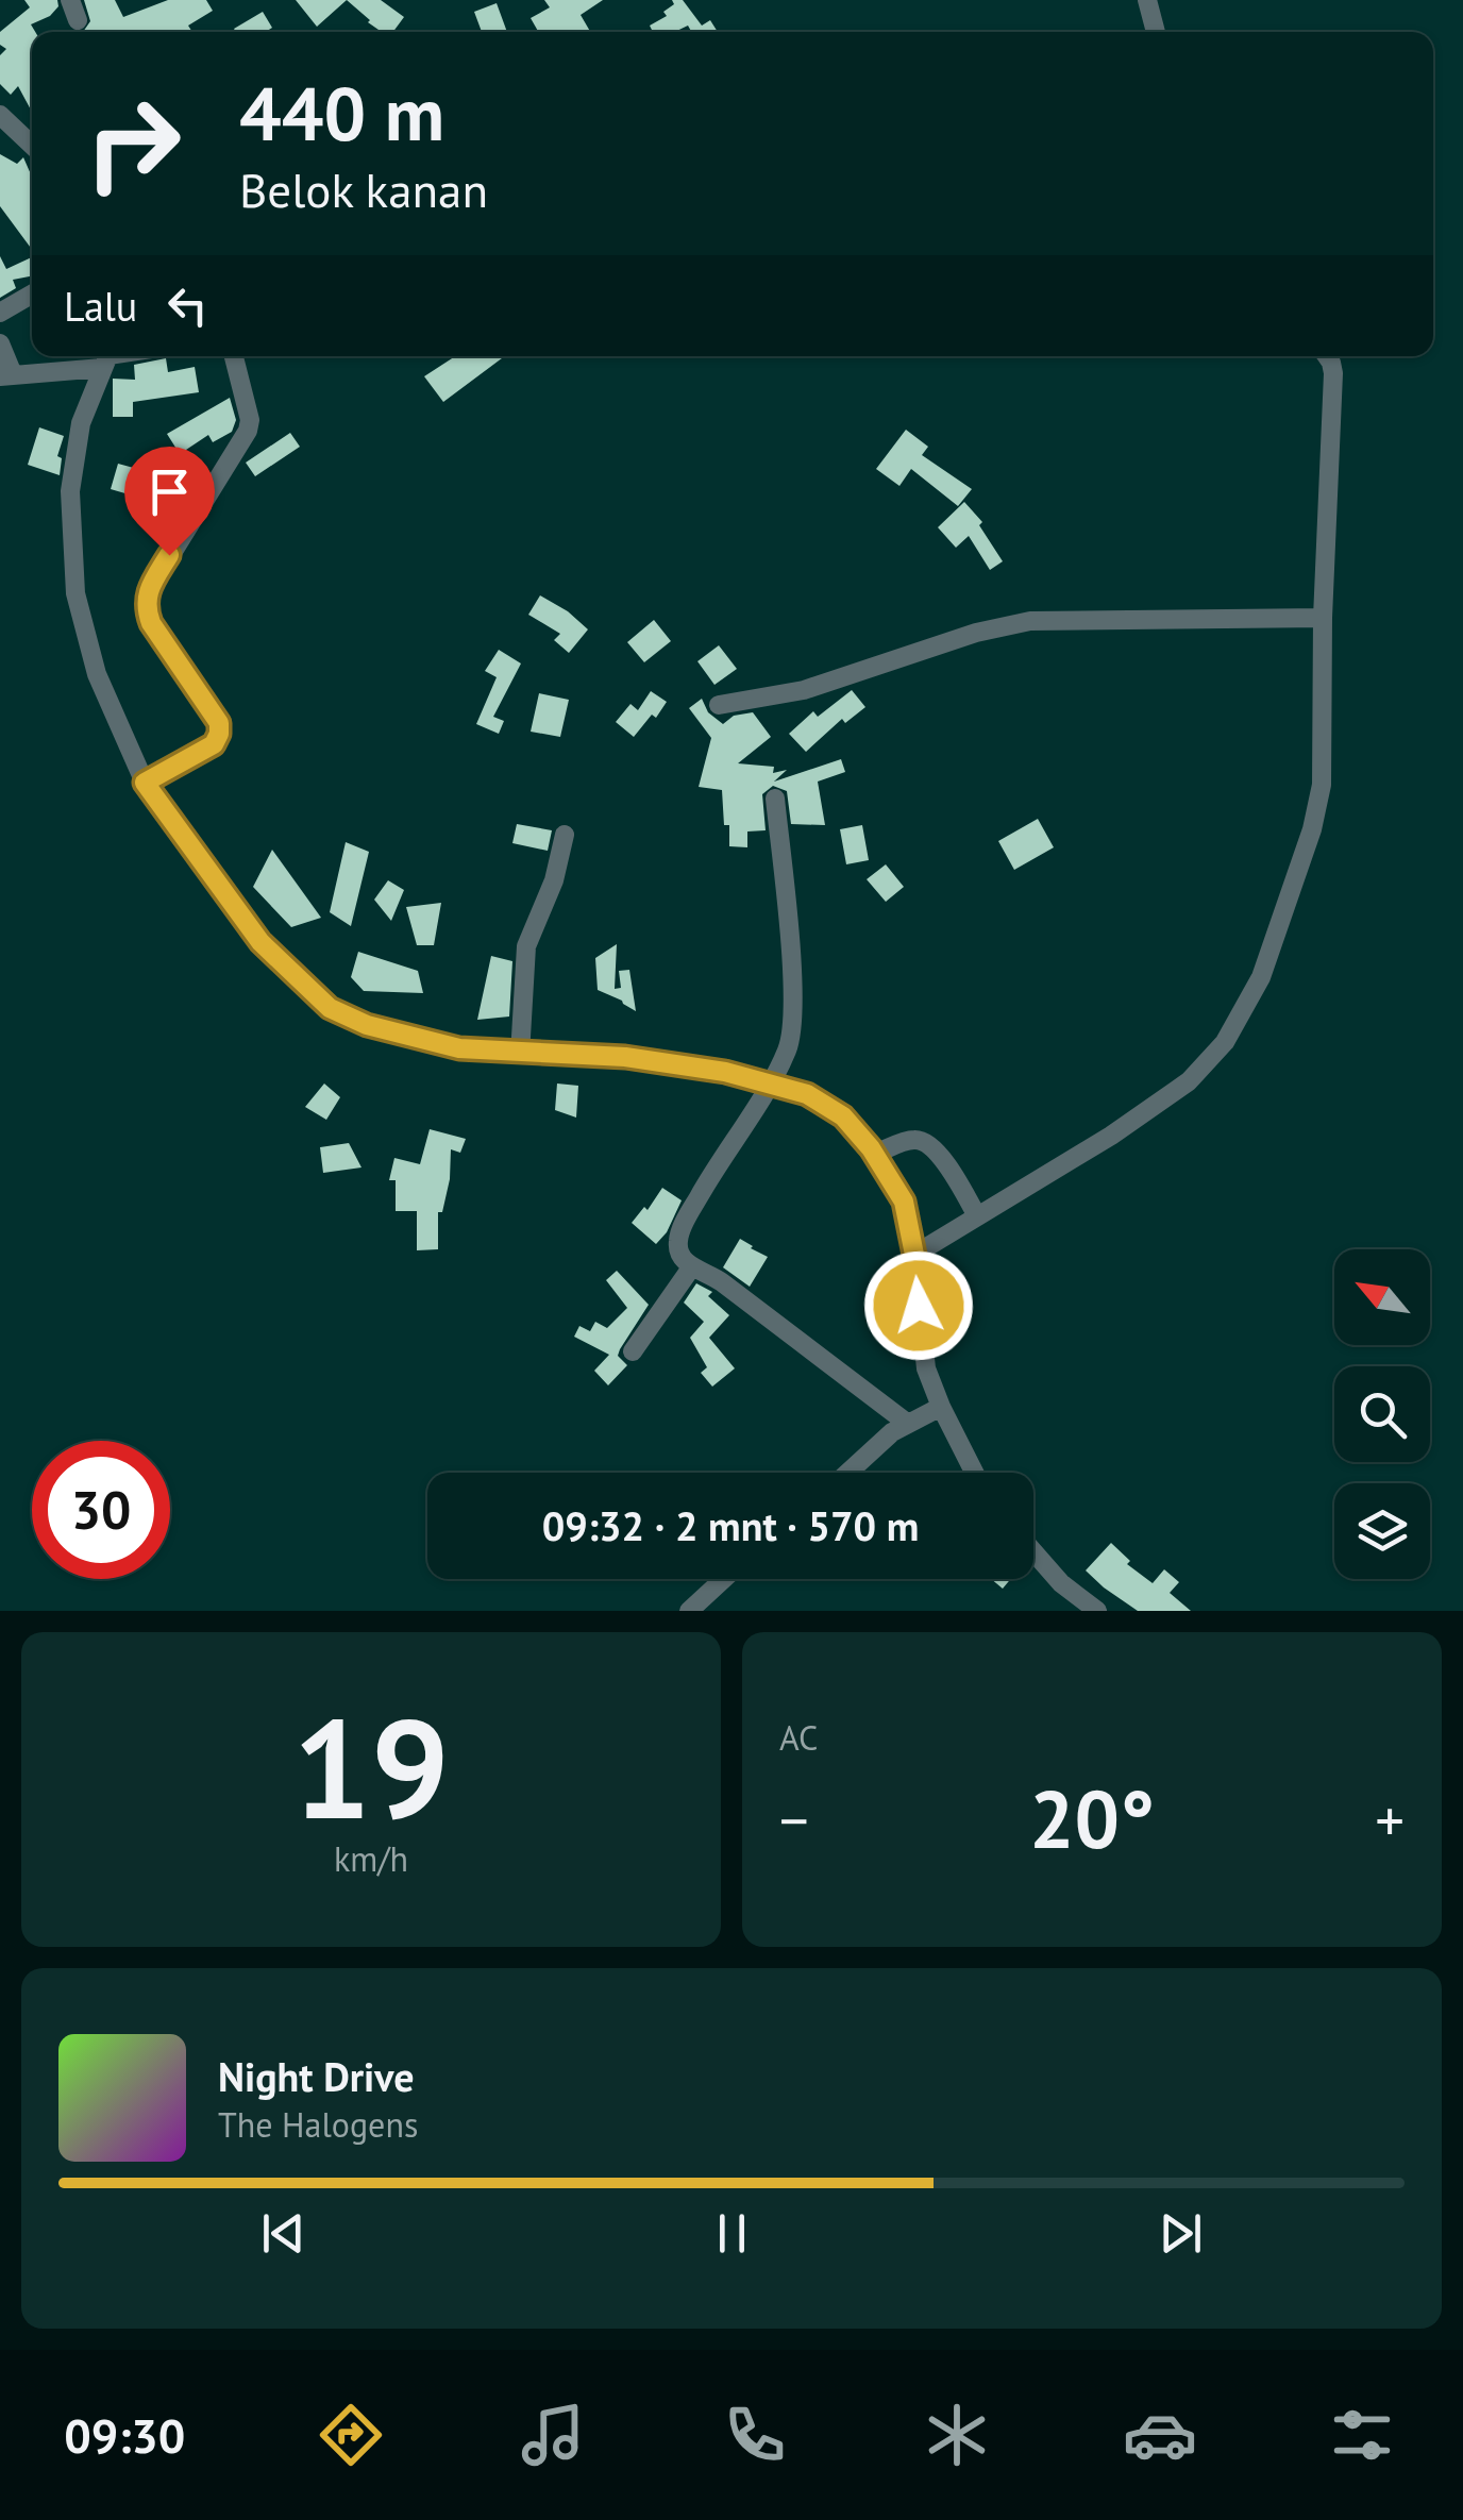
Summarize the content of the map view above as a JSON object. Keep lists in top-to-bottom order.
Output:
{
  "north": "top left",
  "page": {
    "turn": ["440 m", "Belok kanan"],
    "then": "Lalu",
    "limit": "30",
    "trip": "09:32 · 2 mnt · 570 m",
    "tile": [
      ["19", "km/h"],
      "AC"
    ],
    "heat": ["−", "20°", "+"],
    "song": ["Night Drive", "The Halogens"],
    "tabs": "09:30"
  }
}
